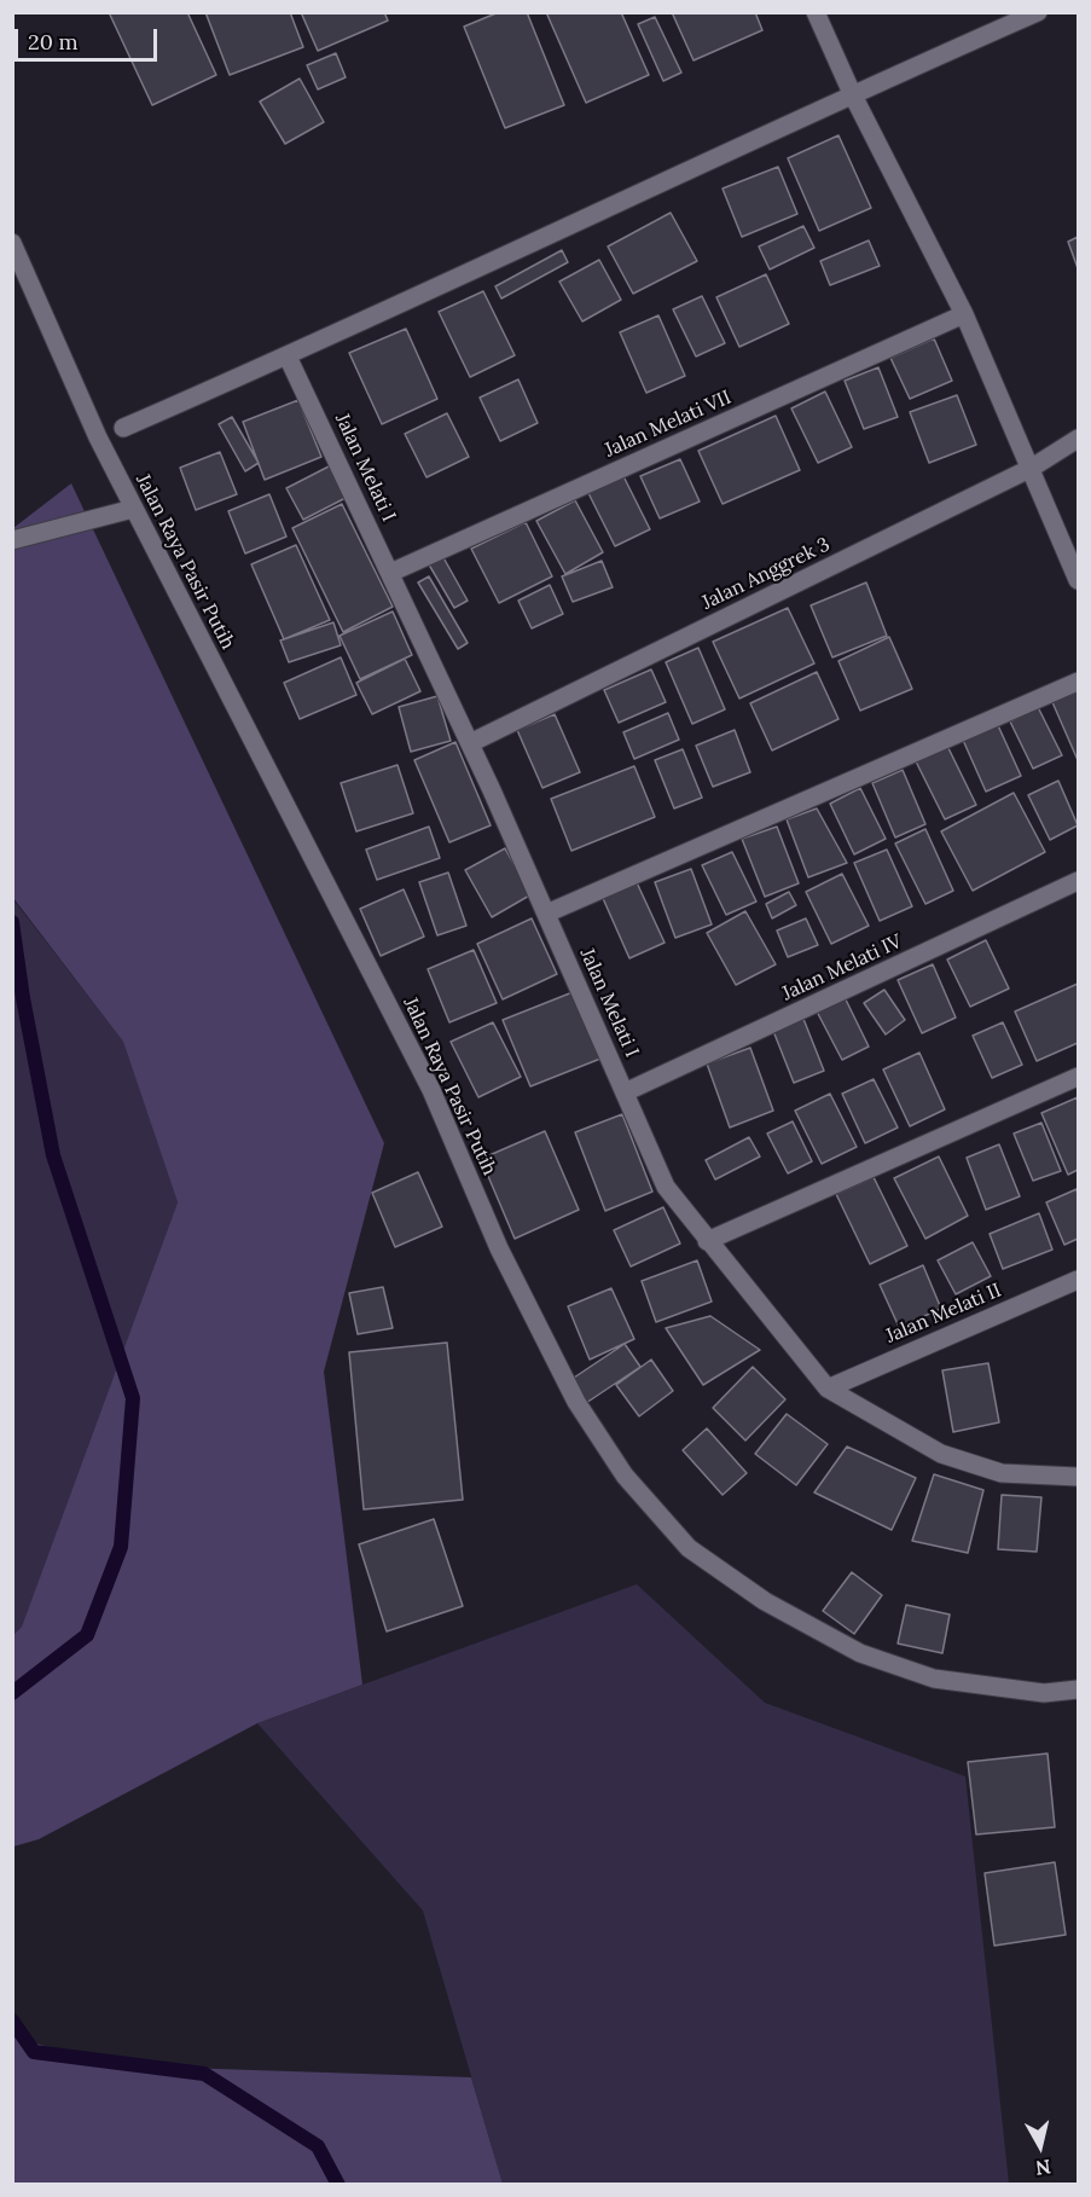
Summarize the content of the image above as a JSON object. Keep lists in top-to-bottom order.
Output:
{
  "streets": {
    "street": [
      "Jalan Melati VII",
      "Jalan Melati I",
      "Jalan Raya Pasir Putih",
      "Jalan Anggrek 3",
      "Jalan Melati IV",
      "Jalan Melati II"
    ]
  },
  "crossings": [
    ["Jalan Melati VII", "Jalan Melati I"],
    ["Jalan Melati I", "Jalan Anggrek 3"],
    ["Jalan Melati I", "Jalan Melati IV"],
    ["Jalan Melati I", "Jalan Melati II"]
  ],
  "scale_bar": "20 m",
  "north": "bottom"
}
